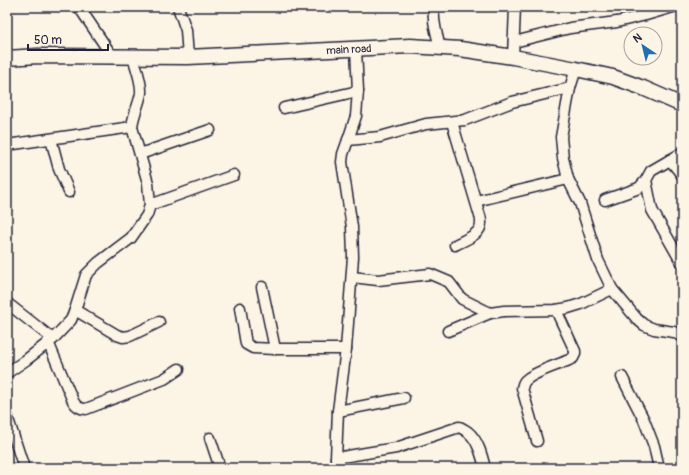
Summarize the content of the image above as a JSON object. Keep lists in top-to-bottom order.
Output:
{
  "streets": {
    "main road": ["main road"]
  },
  "scale_bar": "50 m",
  "north": "top left"
}
